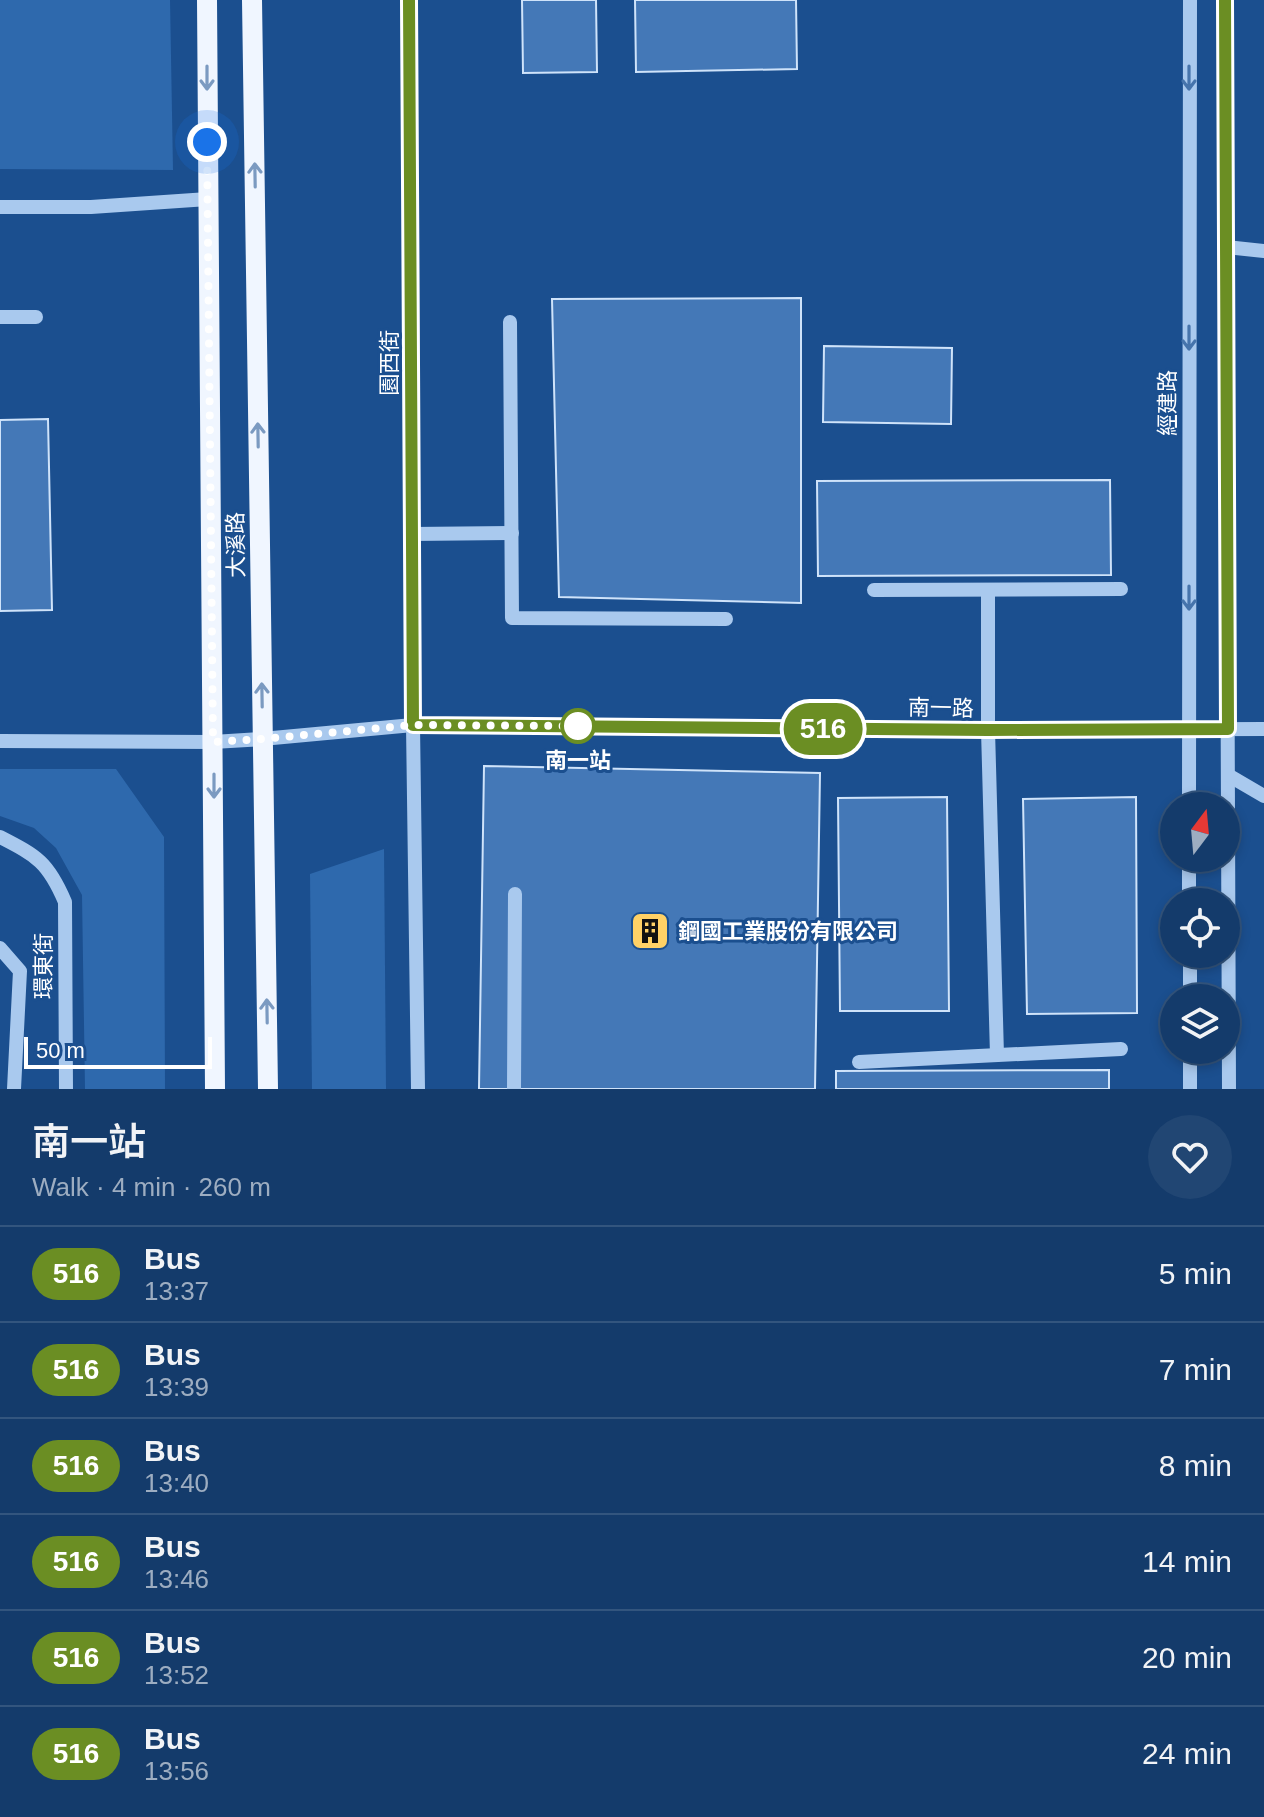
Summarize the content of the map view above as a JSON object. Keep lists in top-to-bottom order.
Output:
{
  "streets": {
    "main road": ["大溪路"],
    "street": [
      "園西街",
      "經建路",
      "南一路",
      "環東街"
    ]
  },
  "crossings": [
    ["園西街", "南一路"],
    ["經建路", "南一路"],
    ["大溪路", "南一路"]
  ],
  "places": {
    "other": ["南一站"],
    "building": ["鋼國工業股份有限公司"]
  },
  "lines": ["bus line 516"],
  "scale_bar": "50 m",
  "north": "top",
  "page": {
    "on_map": "516",
    "scale": "50 m",
    "heading": ["南一站", "Walk · 4 min · 260 m"],
    "list": [
      {
        "mark": "516",
        "name": "Bus",
        "note": "13:37",
        "value": "5 min"
      },
      {
        "mark": "516",
        "name": "Bus",
        "note": "13:39",
        "value": "7 min"
      },
      {
        "mark": "516",
        "name": "Bus",
        "note": "13:40",
        "value": "8 min"
      },
      {
        "mark": "516",
        "name": "Bus",
        "note": "13:46",
        "value": "14 min"
      },
      {
        "mark": "516",
        "name": "Bus",
        "note": "13:52",
        "value": "20 min"
      },
      {
        "mark": "516",
        "name": "Bus",
        "note": "13:56",
        "value": "24 min"
      }
    ]
  }
}
